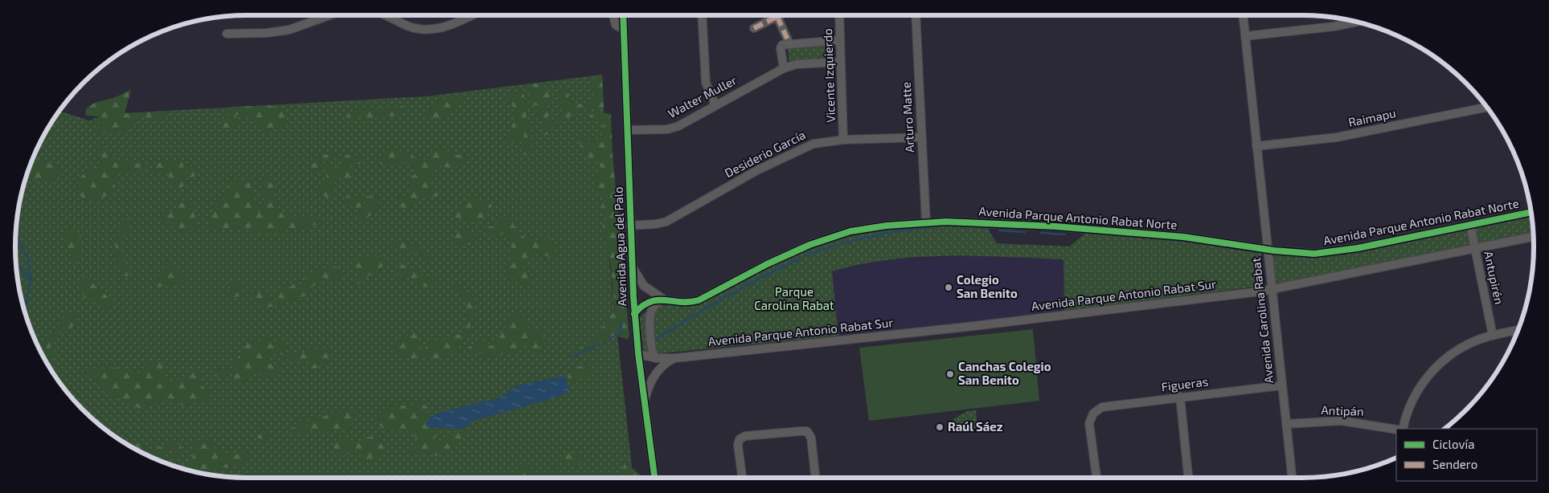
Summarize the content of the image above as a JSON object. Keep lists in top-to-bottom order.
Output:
{
  "streets": {
    "street": [
      "Vicente Izquierdo",
      "Walter Muller",
      "Arturo Matte",
      "Raimapu",
      "Desiderio García",
      "Avenida Parque Antonio Rabat Norte",
      "Avenida Agua del Palo",
      "Antupirén",
      "Avenida Parque Antonio Rabat Sur",
      "Avenida Carolina Rabat",
      "Figueras",
      "Antipán"
    ]
  },
  "crossings": [
    ["Vicente Izquierdo", "Walter Muller"],
    ["Vicente Izquierdo", "Desiderio García"],
    ["Walter Muller", "Avenida Agua del Palo"],
    ["Arturo Matte", "Desiderio García"],
    ["Arturo Matte", "Avenida Parque Antonio Rabat Norte"],
    ["Raimapu", "Avenida Carolina Rabat"],
    ["Desiderio García", "Avenida Agua del Palo"],
    ["Avenida Parque Antonio Rabat Norte", "Avenida Agua del Palo"],
    ["Avenida Parque Antonio Rabat Norte", "Antupirén"],
    ["Avenida Parque Antonio Rabat Norte", "Avenida Carolina Rabat"],
    ["Avenida Agua del Palo", "Avenida Parque Antonio Rabat Sur"],
    ["Antupirén", "Avenida Parque Antonio Rabat Sur"],
    ["Avenida Parque Antonio Rabat Sur", "Avenida Carolina Rabat"],
    ["Avenida Carolina Rabat", "Figueras"],
    ["Avenida Carolina Rabat", "Antipán"]
  ],
  "parks": ["Parque Carolina Rabat"],
  "places": ["Colegio San Benito", "Canchas Colegio San Benito", "Raúl Sáez"],
  "legend": ["Ciclovía", "Sendero"]
}
